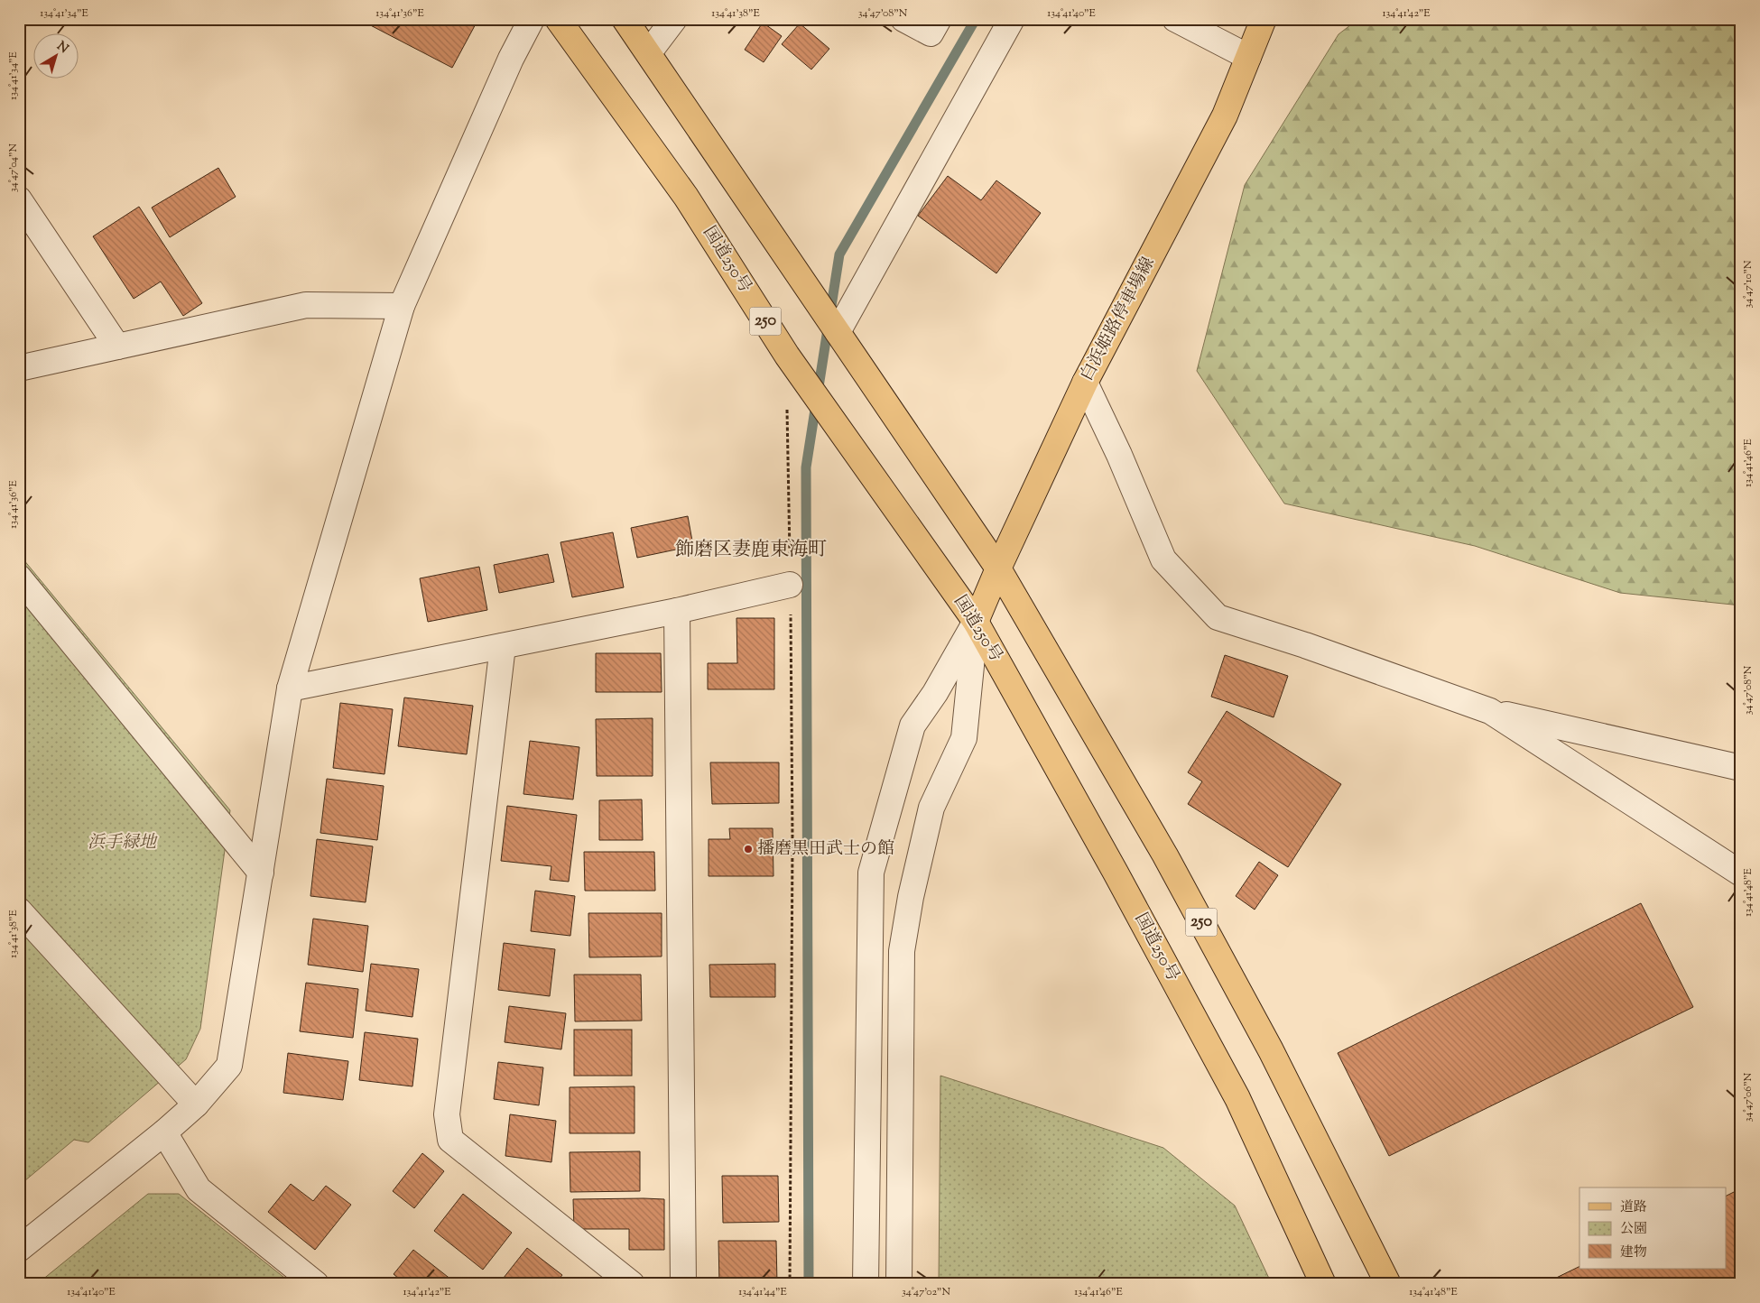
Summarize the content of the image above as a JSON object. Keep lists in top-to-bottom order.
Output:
{
  "streets": {
    "main road": ["国道250号", "白浜姫路停車場線", "250"]
  },
  "crossings": [
    ["国道250号", "白浜姫路停車場線"],
    ["白浜姫路停車場線", "250"]
  ],
  "districts": ["飾磨区妻鹿東海町"],
  "parks": ["浜手緑地"],
  "places": ["播磨黒田武士の館"],
  "legend": ["道路", "公園", "建物"],
  "north": "top right",
  "coordinates": [
    "134°41'34\"E",
    "134°41'36\"E",
    "134°41'38\"E",
    "34°47'08\"N",
    "134°41'40\"E",
    "134°41'42\"E",
    "34°47'04\"N",
    "34°47'10\"N",
    "134°41'46\"E",
    "134°41'48\"E",
    "34°47'06\"N",
    "134°41'44\"E",
    "34°47'02\"N"
  ]
}
